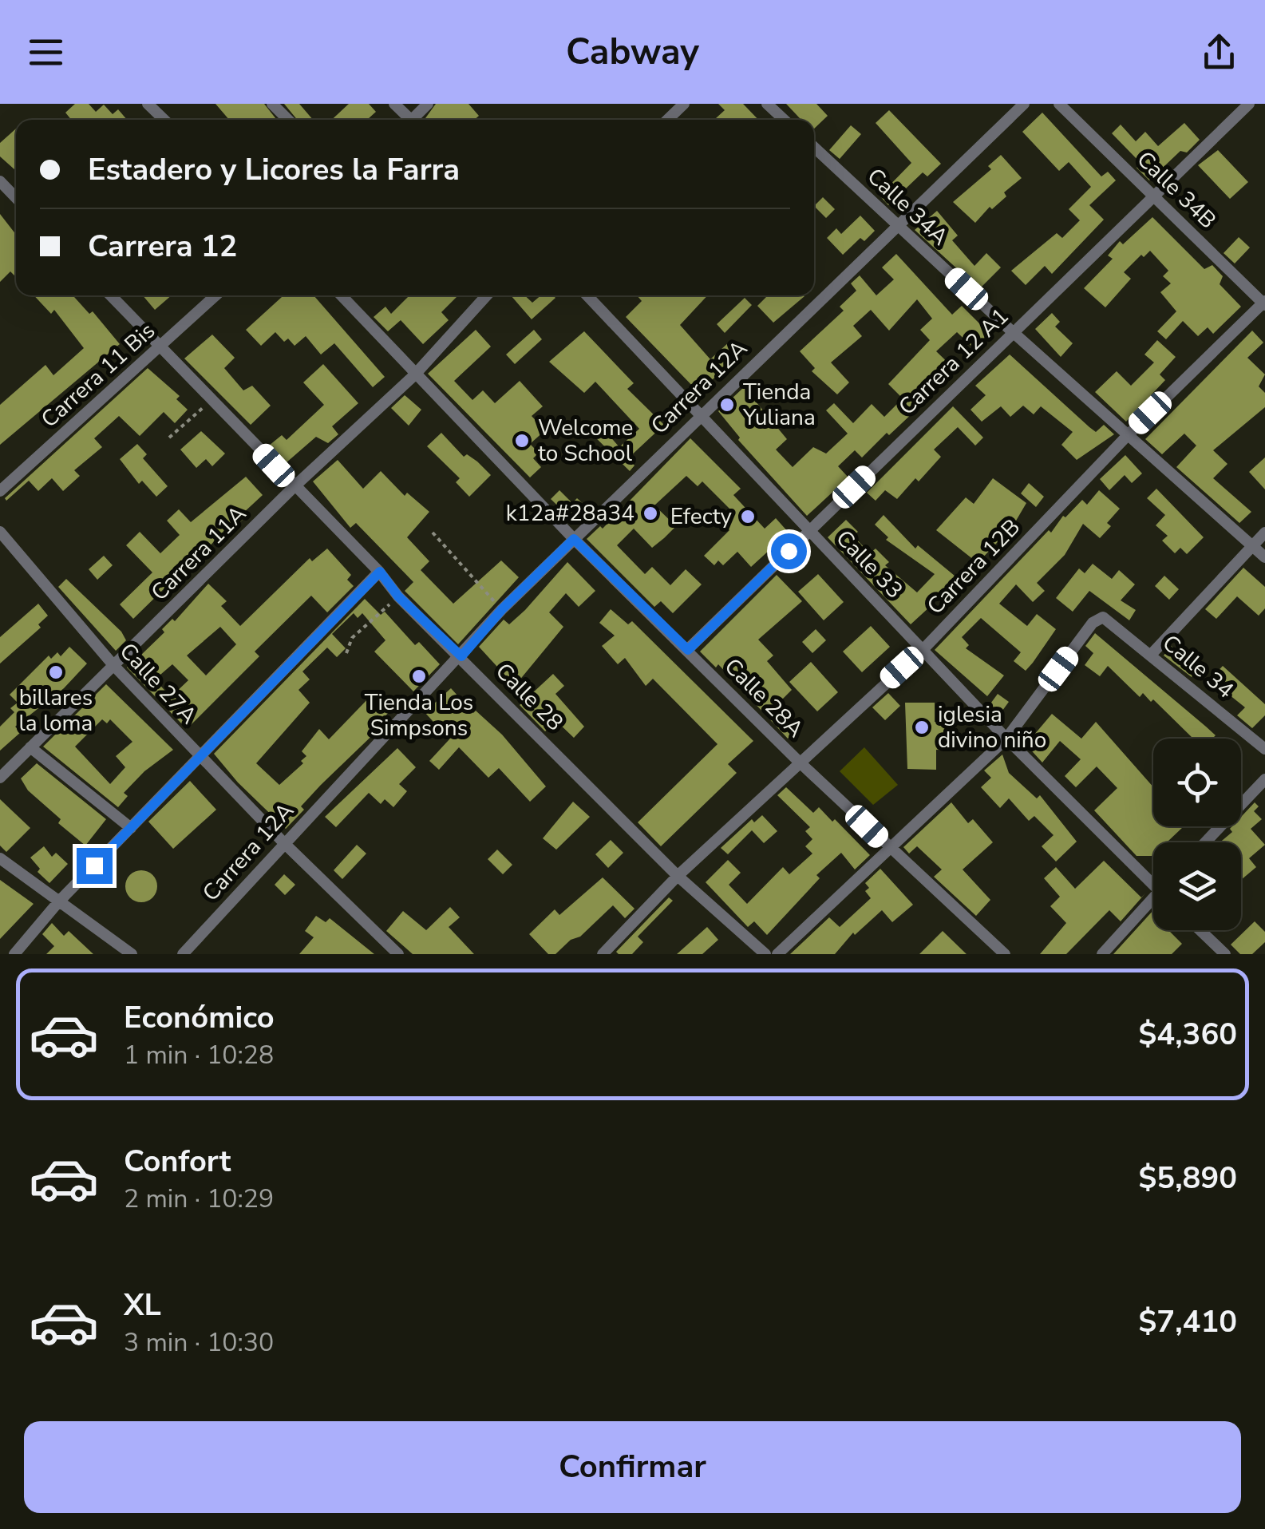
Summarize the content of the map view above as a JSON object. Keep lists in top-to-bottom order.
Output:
{
  "streets": {
    "street": [
      "Calle 34B",
      "Calle 34A",
      "Carrera 12 A1",
      "Carrera 11 Bis",
      "Carrera 12A",
      "Carrera 11A",
      "Calle 33",
      "Carrera 12B",
      "Calle 34",
      "Calle 27A",
      "Calle 28",
      "Calle 28A"
    ]
  },
  "crossings": [
    ["Calle 34B", "Carrera 12 A1"],
    ["Calle 34B", "Carrera 12B"],
    ["Calle 34A", "Carrera 12 A1"],
    ["Calle 34A", "Carrera 12A"],
    ["Calle 34A", "Carrera 12B"],
    ["Carrera 12 A1", "Calle 33"],
    ["Carrera 12 A1", "Calle 28A"],
    ["Carrera 11 Bis", "Calle 28"],
    ["Carrera 12A", "Calle 33"],
    ["Carrera 12A", "Calle 27A"],
    ["Carrera 12A", "Calle 28"],
    ["Carrera 12A", "Calle 28A"],
    ["Carrera 11A", "Calle 27A"],
    ["Carrera 11A", "Calle 28"],
    ["Carrera 11A", "Calle 28A"],
    ["Calle 33", "Carrera 12B"],
    ["Calle 33", "Calle 34"],
    ["Carrera 12B", "Calle 28"],
    ["Carrera 12B", "Calle 28A"]
  ],
  "places": [
    "Tienda Yuliana",
    "Welcome to School",
    "k12a#28a34",
    "Efecty",
    "billares la loma",
    "Tienda Los Simpsons",
    "iglesia divino niño"
  ],
  "page": {
    "header": "Cabway",
    "banner": ["Estadero y Licores la Farra", "Carrera 12"],
    "list": [
      {
        "name": "Económico",
        "note": "1 min · 10:28",
        "value": "$4,360"
      },
      {
        "name": "Confort",
        "note": "2 min · 10:29",
        "value": "$5,890"
      },
      {
        "name": "XL",
        "note": "3 min · 10:30",
        "value": "$7,410"
      }
    ],
    "buttons": "Confirmar"
  }
}
